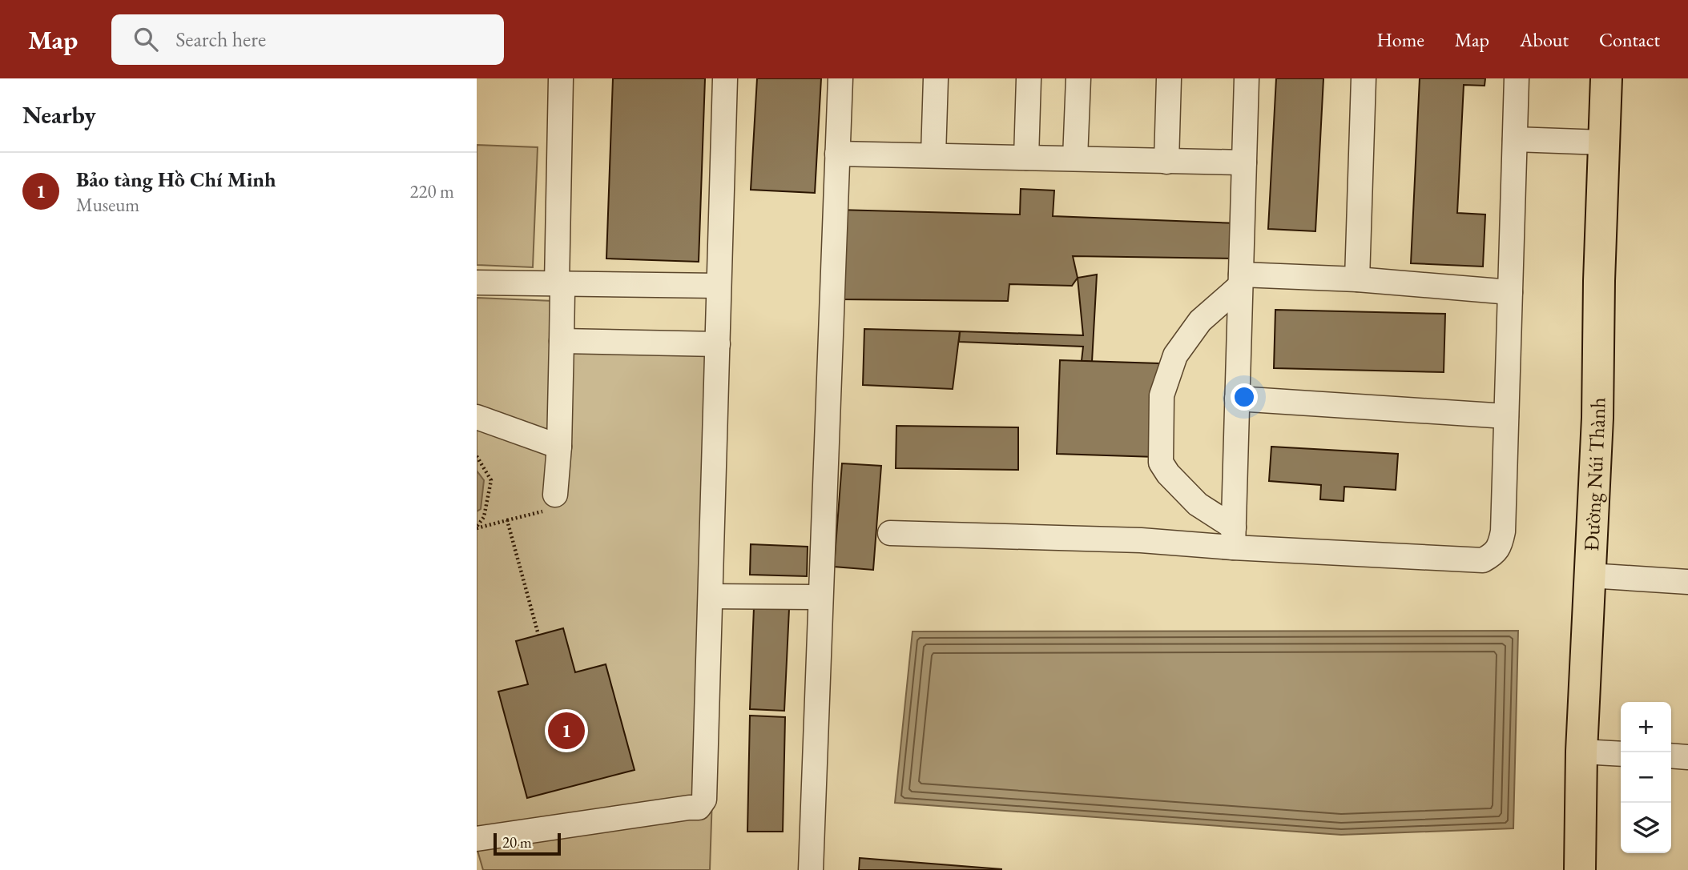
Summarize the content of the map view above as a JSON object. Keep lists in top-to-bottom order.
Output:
{
  "streets": {
    "main road": ["Đường Núi Thành"]
  },
  "scale_bar": "20 m",
  "page": {
    "header": "Map",
    "search": "Search here",
    "nav": [
      "Home",
      "Map",
      "About",
      "Contact"
    ],
    "heading": "Nearby",
    "list": [
      {
        "mark": "1",
        "name": "Bảo tàng Hồ Chí Minh",
        "note": "Museum",
        "value": "220 m"
      }
    ],
    "map_buttons": ["+", "−"],
    "pins": "1",
    "scale": "20 m"
  }
}
